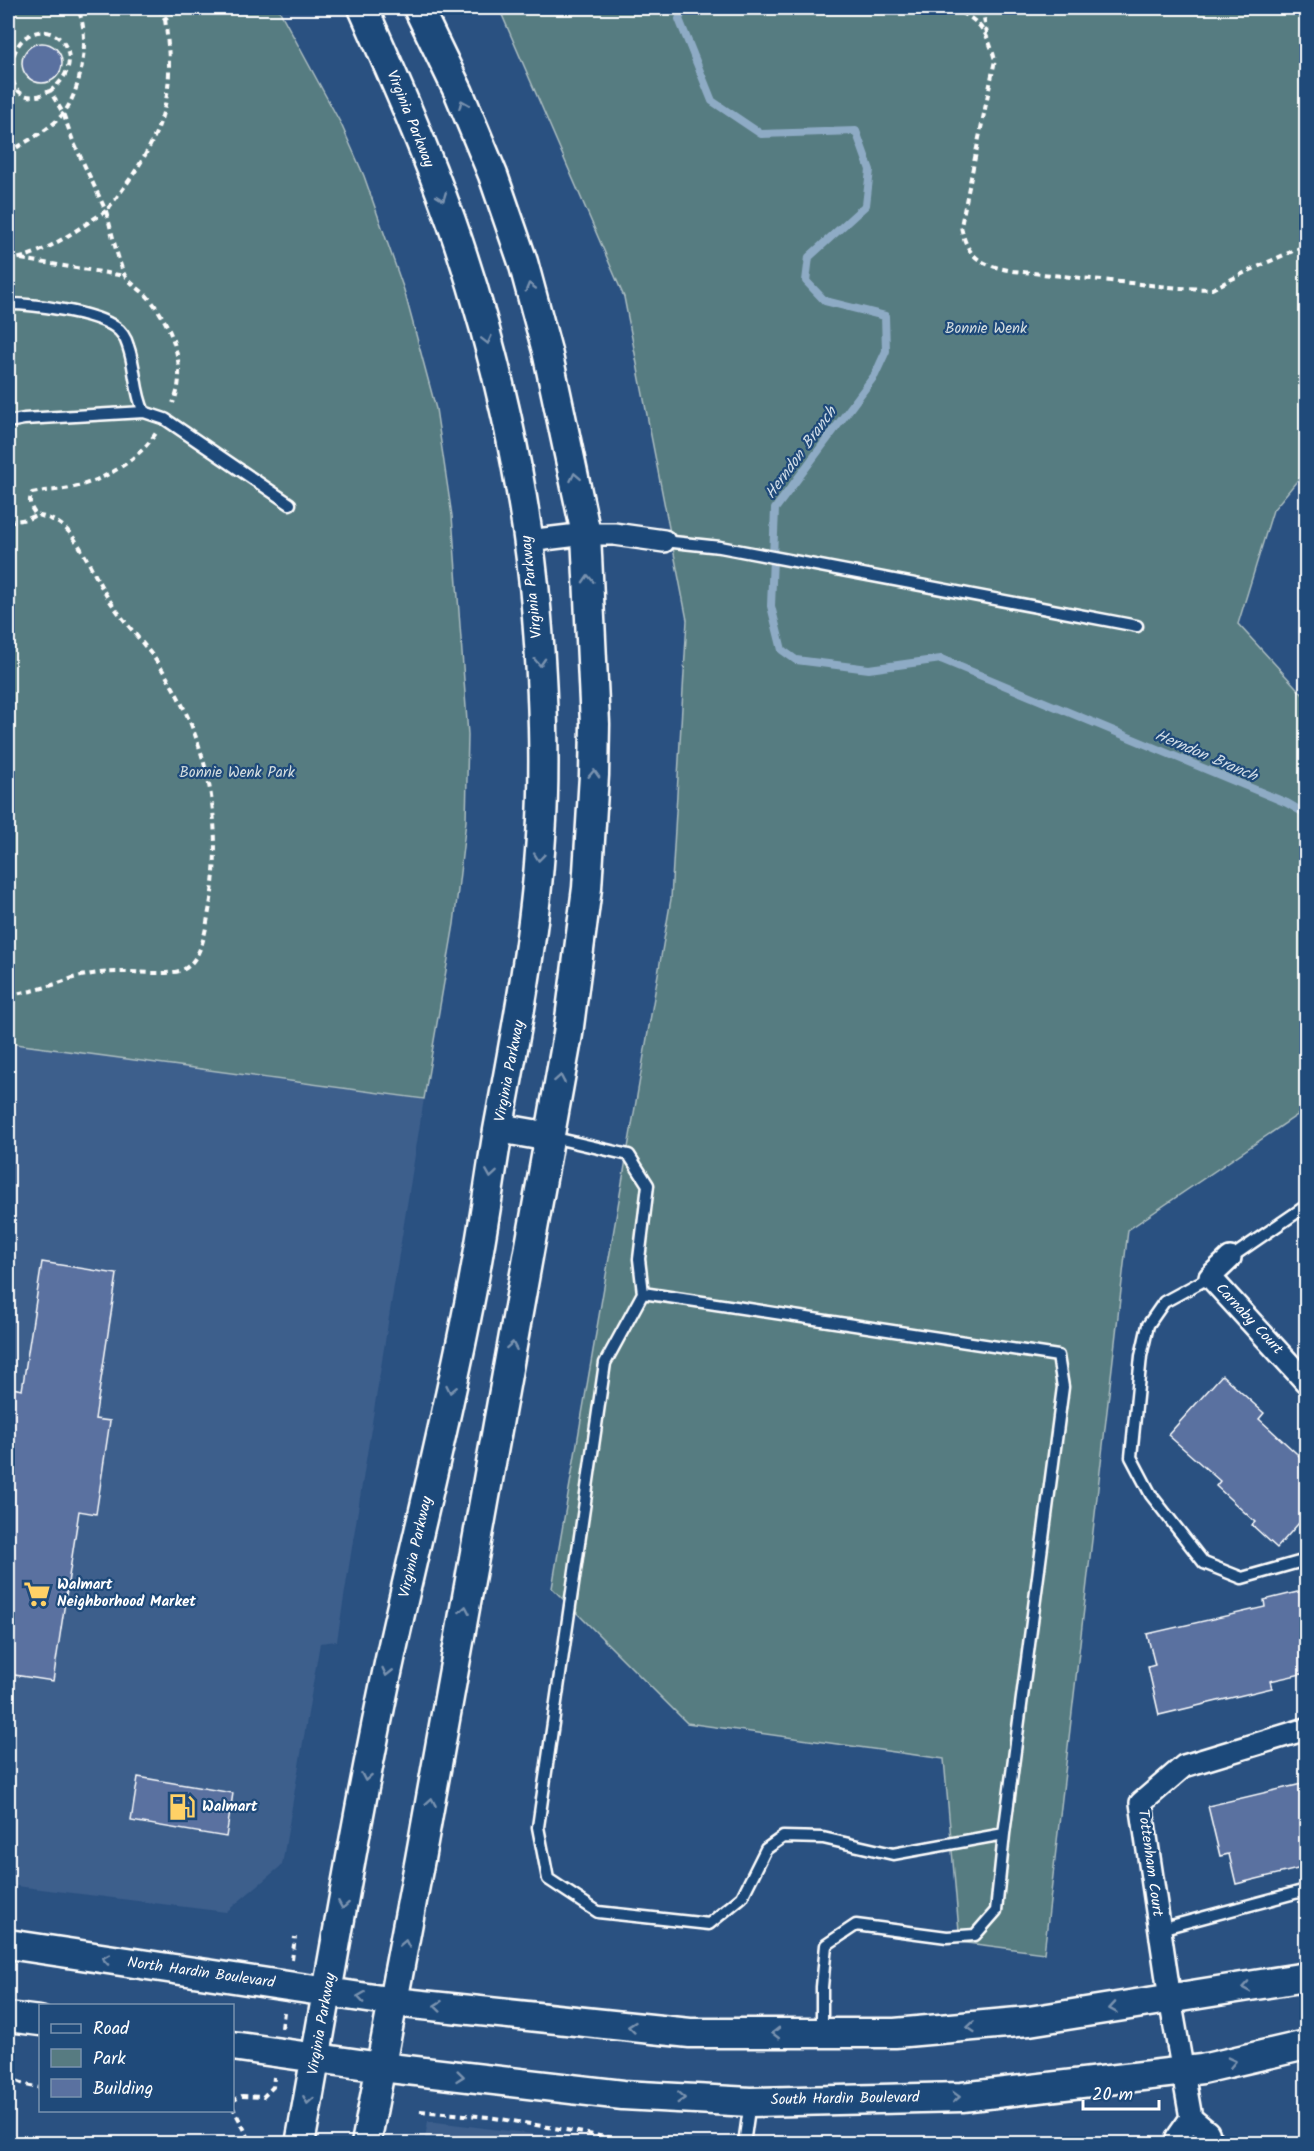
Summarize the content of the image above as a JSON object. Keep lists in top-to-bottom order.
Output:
{
  "streets": {
    "main road": ["Virginia Parkway", "North Hardin Boulevard", "South Hardin Boulevard"],
    "street": ["Carnaby Court", "Tottenham Court"]
  },
  "crossings": [
    ["Virginia Parkway", "North Hardin Boulevard"],
    ["Tottenham Court", "South Hardin Boulevard"]
  ],
  "water": ["Herndon Branch"],
  "parks": ["Bonnie Wenk", "Bonnie Wenk Park"],
  "places": {
    "supermarket": ["Walmart Neighborhood Market"],
    "fuel station": ["Walmart"]
  },
  "legend": ["Road", "Park", "Building"],
  "scale_bar": "20 m"
}
